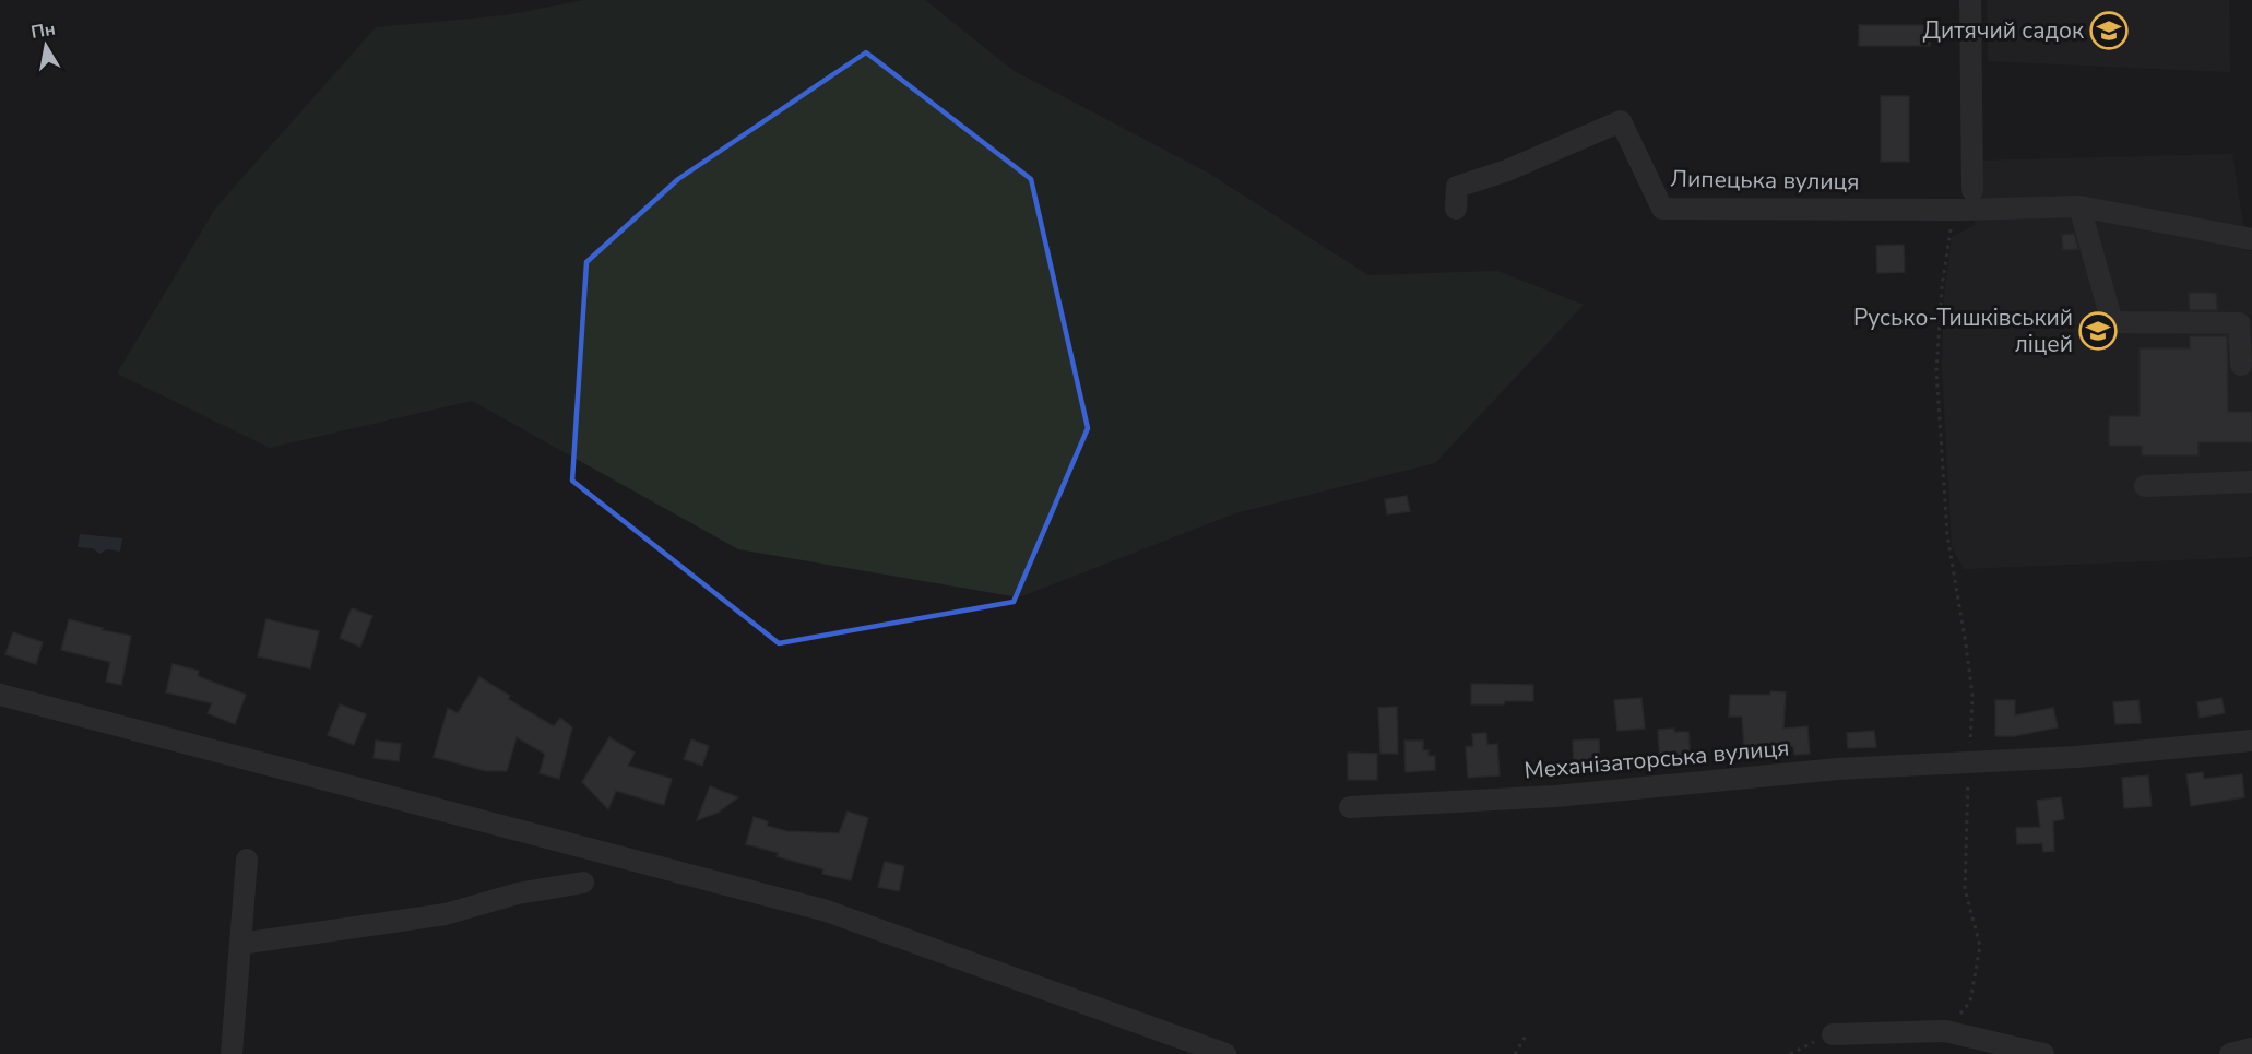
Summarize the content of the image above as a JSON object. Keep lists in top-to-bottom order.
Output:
{
  "streets": {
    "street": ["Липецька вулиця", "Механізаторська вулиця"]
  },
  "places": {
    "school or university": ["Дитячий садок", "Русько-Тишківський ліцей"]
  },
  "north": "top"
}
